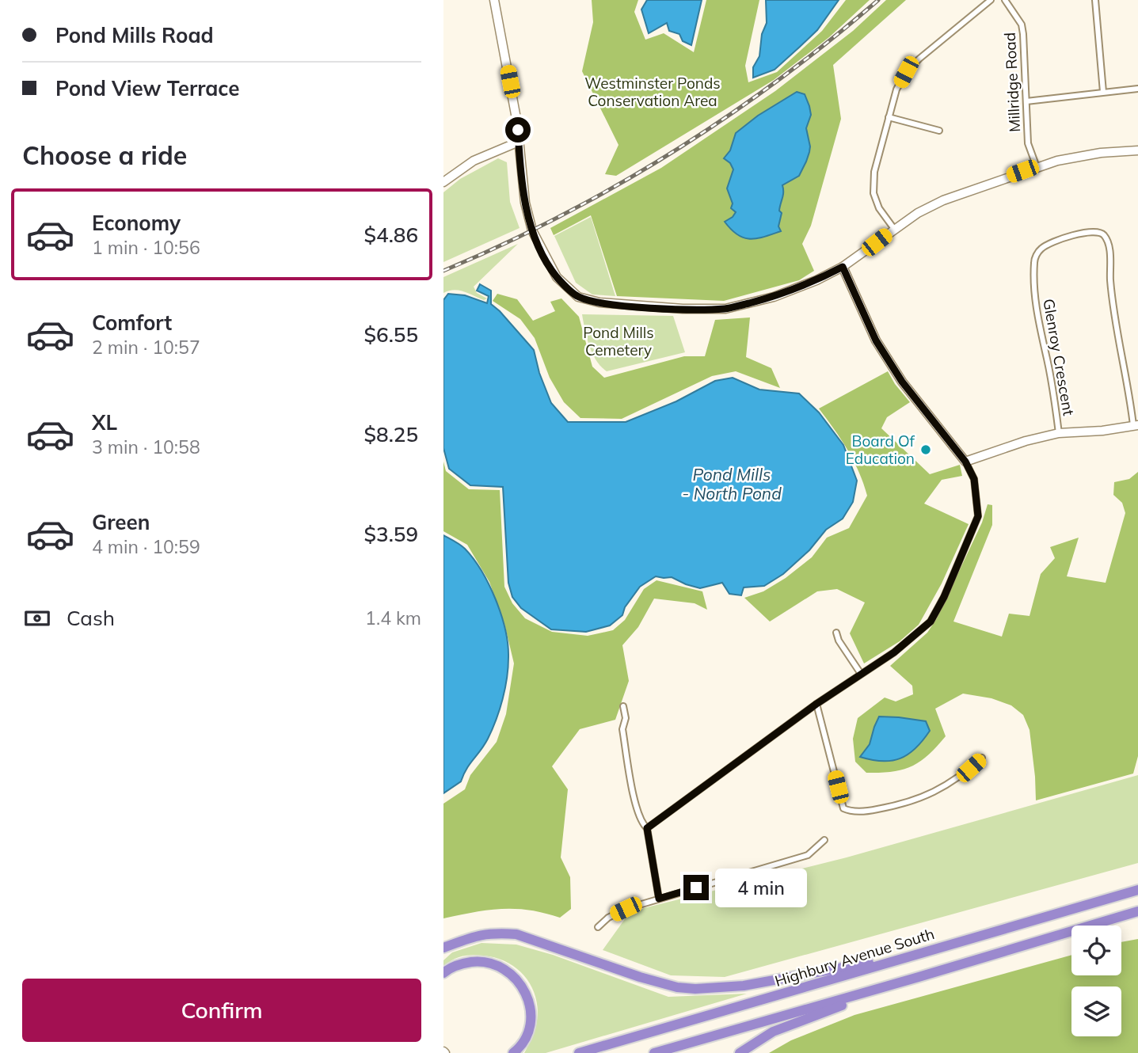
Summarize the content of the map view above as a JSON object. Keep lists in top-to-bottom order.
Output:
{
  "streets": {
    "highway": ["Highbury Avenue South"],
    "street": ["Millridge Road", "Glenroy Crescent"]
  },
  "water": ["Pond Mills - North Pond"],
  "parks": ["Westminster Ponds Conservation Area", "Pond Mills Cemetery"],
  "places": ["Board Of Education"],
  "page": {
    "banner": ["Pond Mills Road", "Pond View Terrace"],
    "heading": "Choose a ride",
    "list": [
      {
        "name": "Economy",
        "note": "1 min · 10:56",
        "value": "$4.86"
      },
      {
        "name": "Comfort",
        "note": "2 min · 10:57",
        "value": "$6.55"
      },
      {
        "name": "XL",
        "note": "3 min · 10:58",
        "value": "$8.25"
      },
      {
        "name": "Green",
        "note": "4 min · 10:59",
        "value": "$3.59"
      }
    ],
    "pay": ["Cash", "1.4 km"],
    "bubble": "4 min",
    "buttons": "Confirm"
  }
}
